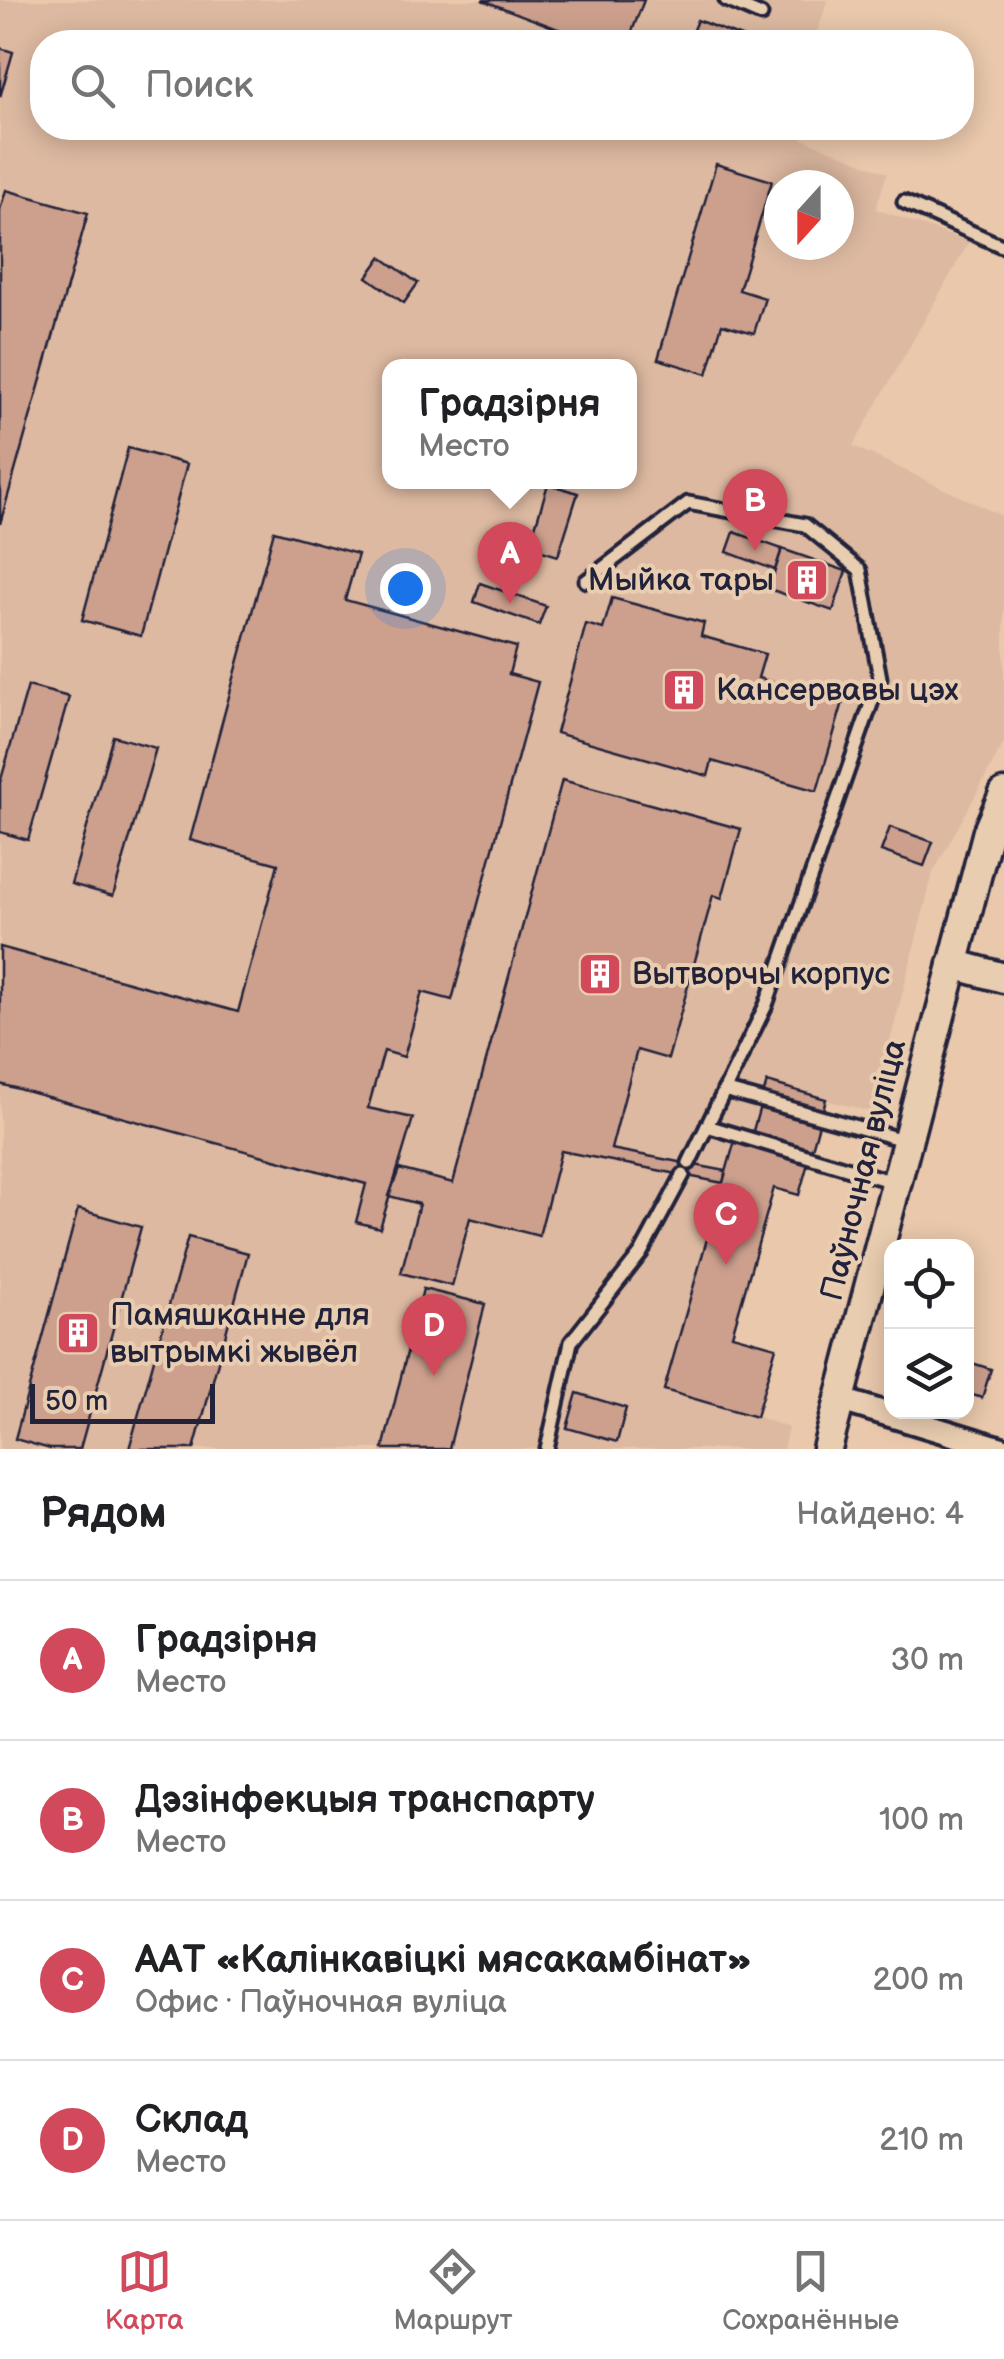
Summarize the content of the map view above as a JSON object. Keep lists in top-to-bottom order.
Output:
{
  "streets": {
    "street": ["Паўночная вуліца"]
  },
  "places": {
    "building": [
      "Мыйка тары",
      "Кансервавы цэх",
      "Вытворчы корпус",
      "Памяшканне для вытрымкі жывёл"
    ]
  },
  "scale_bar": "50 m",
  "north": "bottom",
  "page": {
    "search": "Поиск",
    "popup": ["Градзірня", "Место"],
    "pins": [
      "B",
      "A",
      "C",
      "D"
    ],
    "scale": "50 m",
    "heading": ["Рядом", "Найдено: 4"],
    "list": [
      {
        "mark": "A",
        "name": "Градзірня",
        "note": "Место",
        "value": "30 m"
      },
      {
        "mark": "B",
        "name": "Дэзінфекцыя транспарту",
        "note": "Место",
        "value": "100 m"
      },
      {
        "mark": "C",
        "name": "ААТ «Калінкавіцкі мясакамбінат»",
        "note": "Офис · Паўночная вуліца",
        "value": "200 m"
      },
      {
        "mark": "D",
        "name": "Склад",
        "note": "Место",
        "value": "210 m"
      }
    ],
    "nav": ["Карта", "Маршрут", "Сохранённые"]
  }
}
